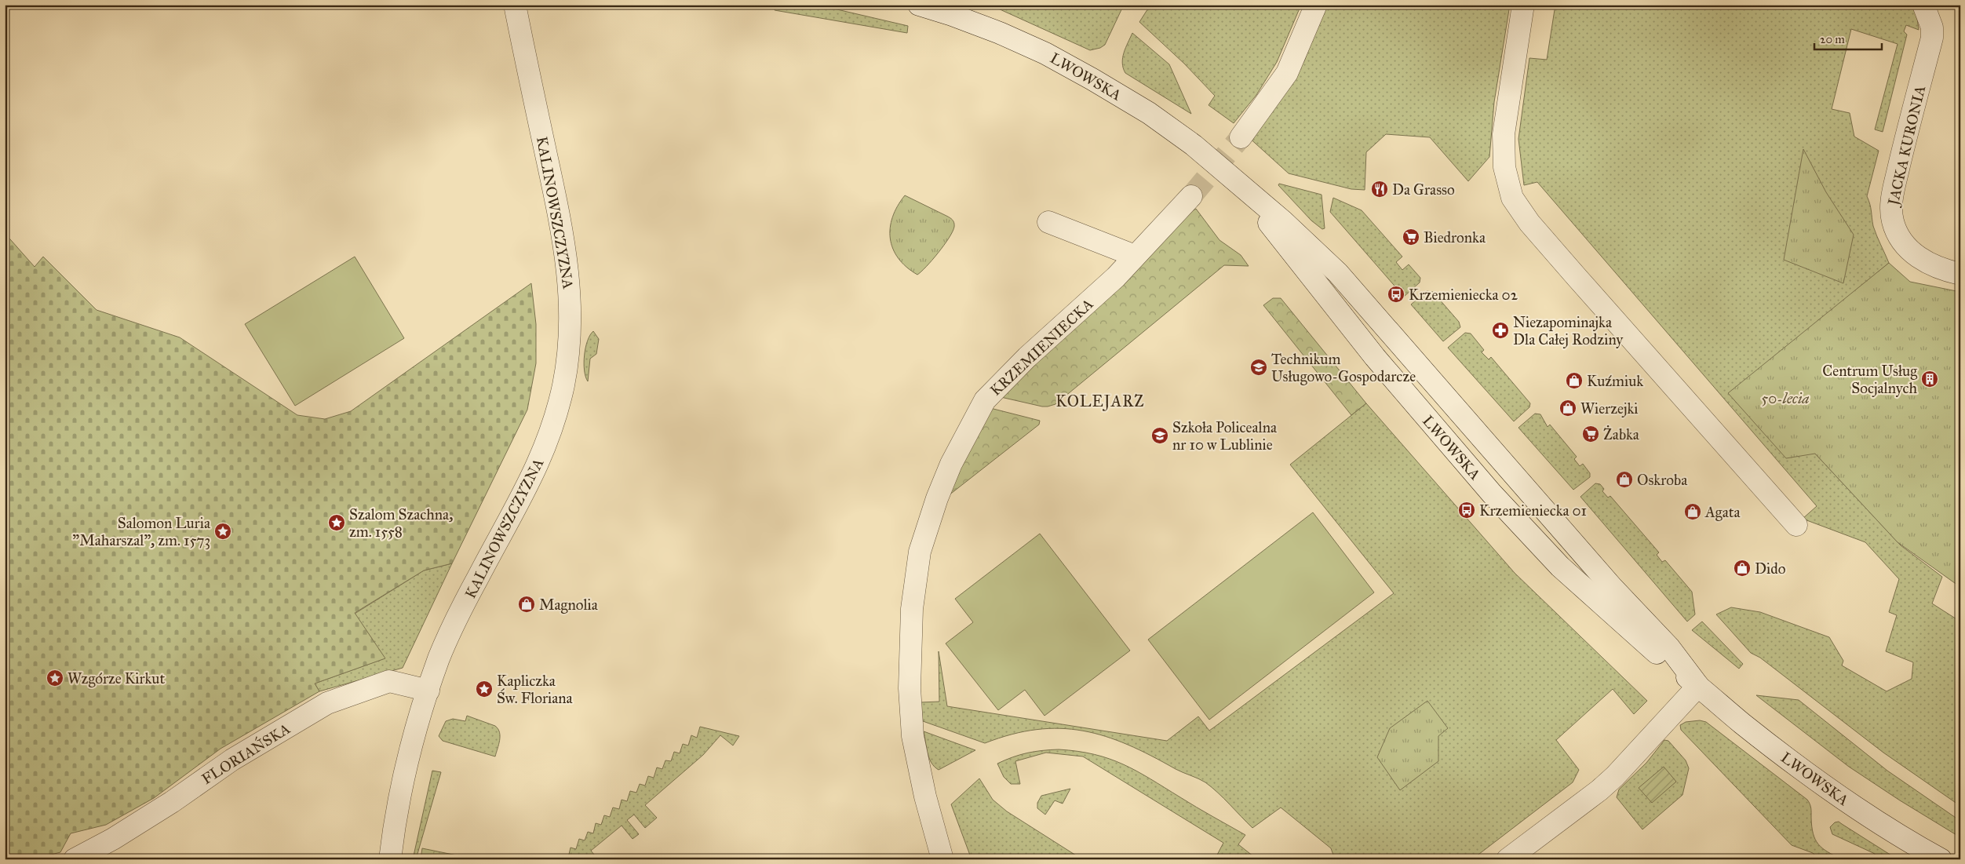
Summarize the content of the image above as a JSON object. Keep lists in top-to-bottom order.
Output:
{
  "streets": {
    "street": [
      "LWOWSKA",
      "JACKA KURONIA",
      "KALINOWSZCZYZNA",
      "KRZEMIENIECKA",
      "FLORIAŃSKA"
    ]
  },
  "crossings": [
    ["KALINOWSZCZYZNA", "FLORIAŃSKA"]
  ],
  "districts": ["KOLEJARZ"],
  "parks": ["50-lecia"],
  "places": {
    "restaurant": ["Da Grasso"],
    "supermarket": ["Biedronka", "Żabka"],
    "bus stop": ["Krzemieniecka 02", "Krzemieniecka 01"],
    "pharmacy": ["Niezapominajka Dla Całej Rodziny"],
    "school or university": ["Technikum Usługowo-Gospodarcze", "Szkoła Policealna nr 10 w Lublinie"],
    "building": ["Centrum Usług Socjalnych"],
    "shop": [
      "Kuźmiuk",
      "Wierzejki",
      "Oskroba",
      "Agata",
      "Dido",
      "Magnolia"
    ],
    "place": [
      "Szalom Szachna, zm. 1558",
      "Salomon Luria \"Maharszal\", zm. 1573",
      "Wzgórze Kirkut",
      "Kapliczka Św. Floriana"
    ]
  },
  "scale_bar": "20 m"
}
